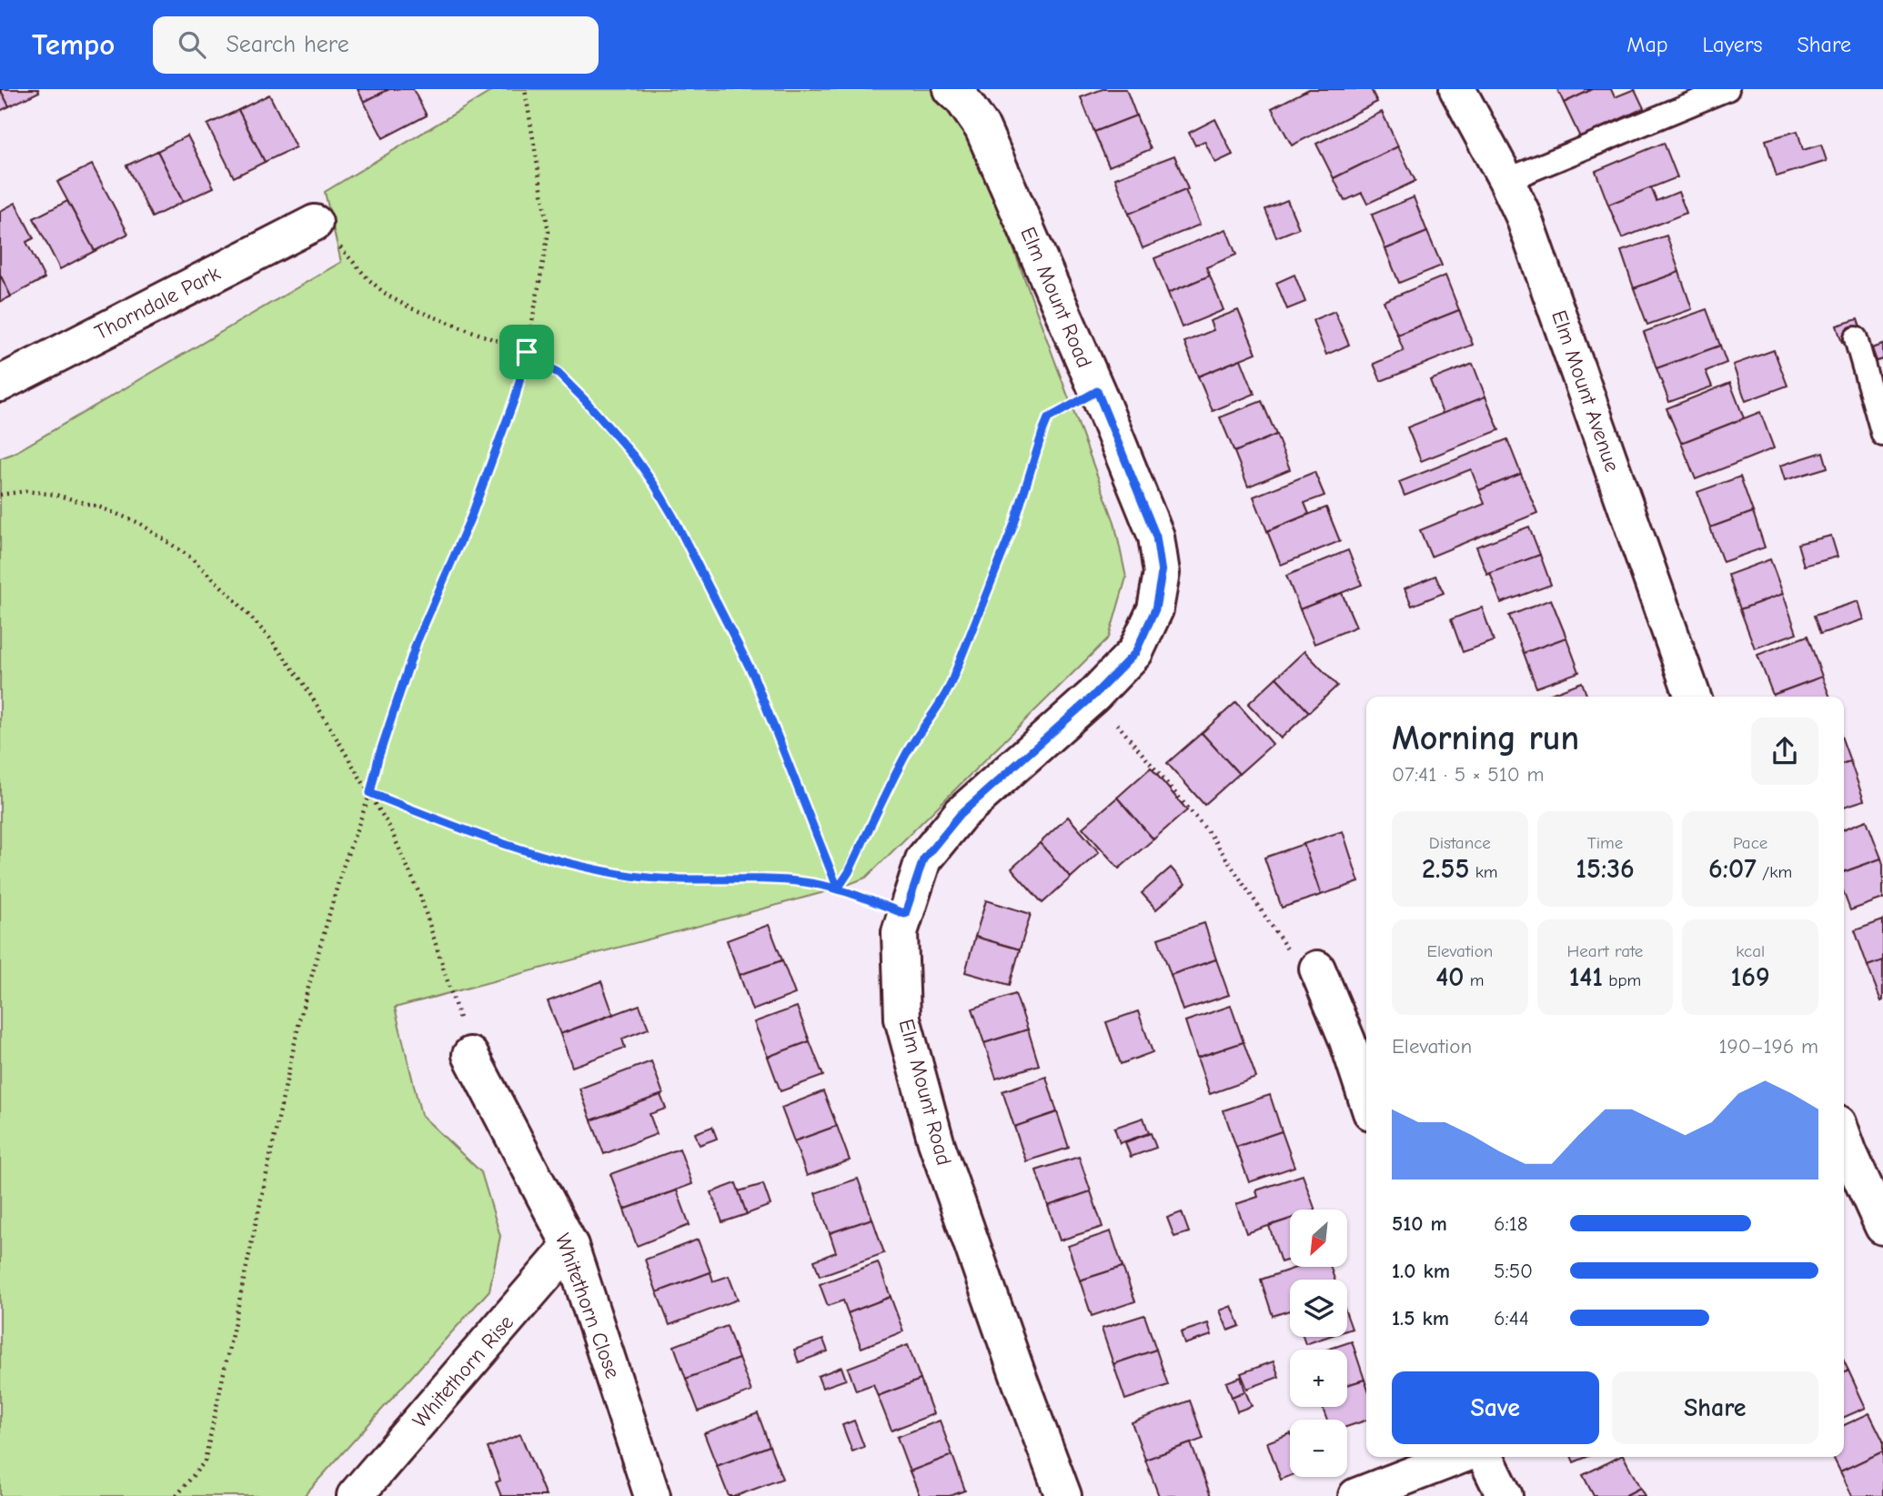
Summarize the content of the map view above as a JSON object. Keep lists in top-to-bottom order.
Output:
{
  "streets": {
    "street": [
      "Elm Mount Road",
      "Thorndale Park",
      "Elm Mount Avenue",
      "Whitethorn Close",
      "Whitethorn Rise"
    ]
  },
  "crossings": [
    ["Whitethorn Close", "Whitethorn Rise"]
  ],
  "north": "bottom left",
  "page": {
    "header": "Tempo",
    "search": "Search here",
    "nav": ["Map", "Layers", "Share"],
    "heading": ["Morning run", "07:41 · 5 × 510 m"],
    "stats": [
      ["Distance", "2.55 km"],
      ["Time", "15:36"],
      ["Pace", "6:07 /km"],
      ["Elevation", "40 m"],
      ["Heart rate", "141 bpm"],
      ["kcal", "169"]
    ],
    "chart": ["Elevation", "190–196 m"],
    "list": [
      {
        "name": "510 m",
        "note": "6:18"
      },
      {
        "name": "1.0 km",
        "note": "5:50"
      },
      {
        "name": "1.5 km",
        "note": "6:44"
      }
    ],
    "map_buttons": ["+", "−"],
    "buttons": ["Save", "Share"]
  }
}
